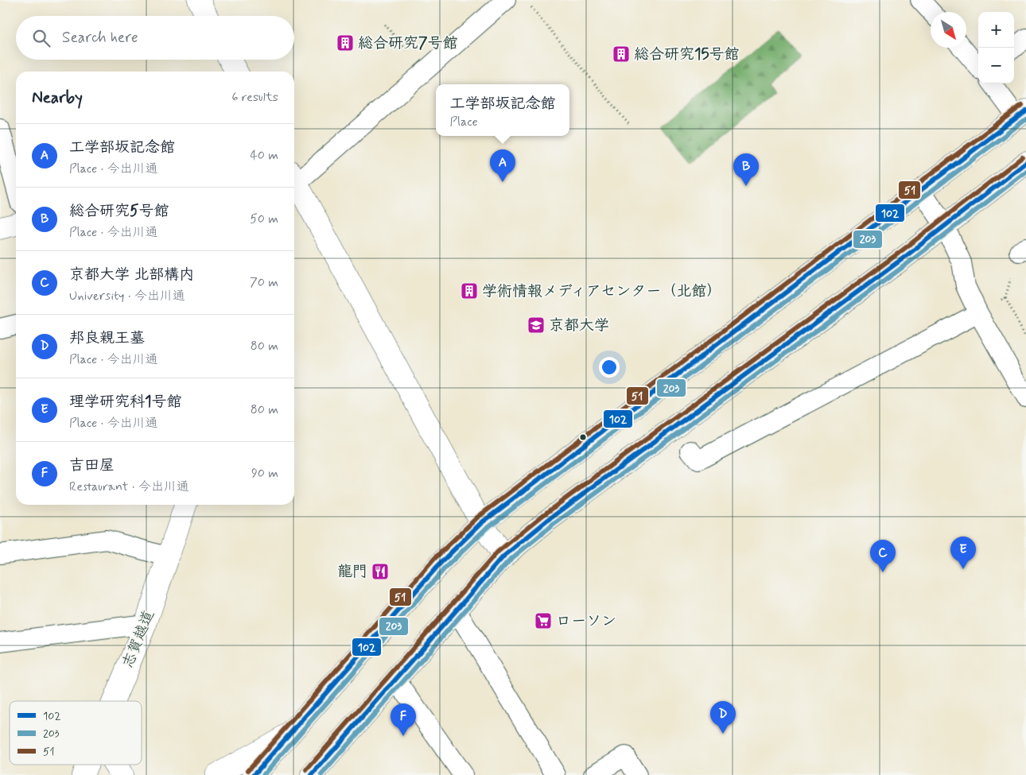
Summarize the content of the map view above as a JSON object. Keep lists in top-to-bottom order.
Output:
{
  "streets": {
    "main road": ["志賀越道"]
  },
  "places": {
    "building": ["総合研究7号館", "総合研究15号館", "学術情報メディアセンター（北館）"],
    "school or university": ["京都大学"],
    "restaurant": ["龍門"],
    "supermarket": ["ローソン"]
  },
  "lines": ["transit line 51", "transit line 102", "transit line 203"],
  "legend": ["102", "203", "51"],
  "north": "bottom right",
  "page": {
    "map_buttons": ["+", "−"],
    "search": "Search here",
    "heading": ["Nearby", "6 results"],
    "popup": ["工学部坂記念館", "Place"],
    "list": [
      {
        "mark": "A",
        "name": "工学部坂記念館",
        "note": "Place · 今出川通",
        "value": "40 m"
      },
      {
        "mark": "B",
        "name": "総合研究5号館",
        "note": "Place · 今出川通",
        "value": "50 m"
      },
      {
        "mark": "C",
        "name": "京都大学 北部構内",
        "note": "University · 今出川通",
        "value": "70 m"
      },
      {
        "mark": "D",
        "name": "邦良親王墓",
        "note": "Place · 今出川通",
        "value": "80 m"
      },
      {
        "mark": "E",
        "name": "理学研究科1号館",
        "note": "Place · 今出川通",
        "value": "80 m"
      },
      {
        "mark": "F",
        "name": "吉田屋",
        "note": "Restaurant · 今出川通",
        "value": "90 m"
      }
    ],
    "pins": [
      "A",
      "B",
      "E",
      "C",
      "D",
      "F"
    ]
  }
}
